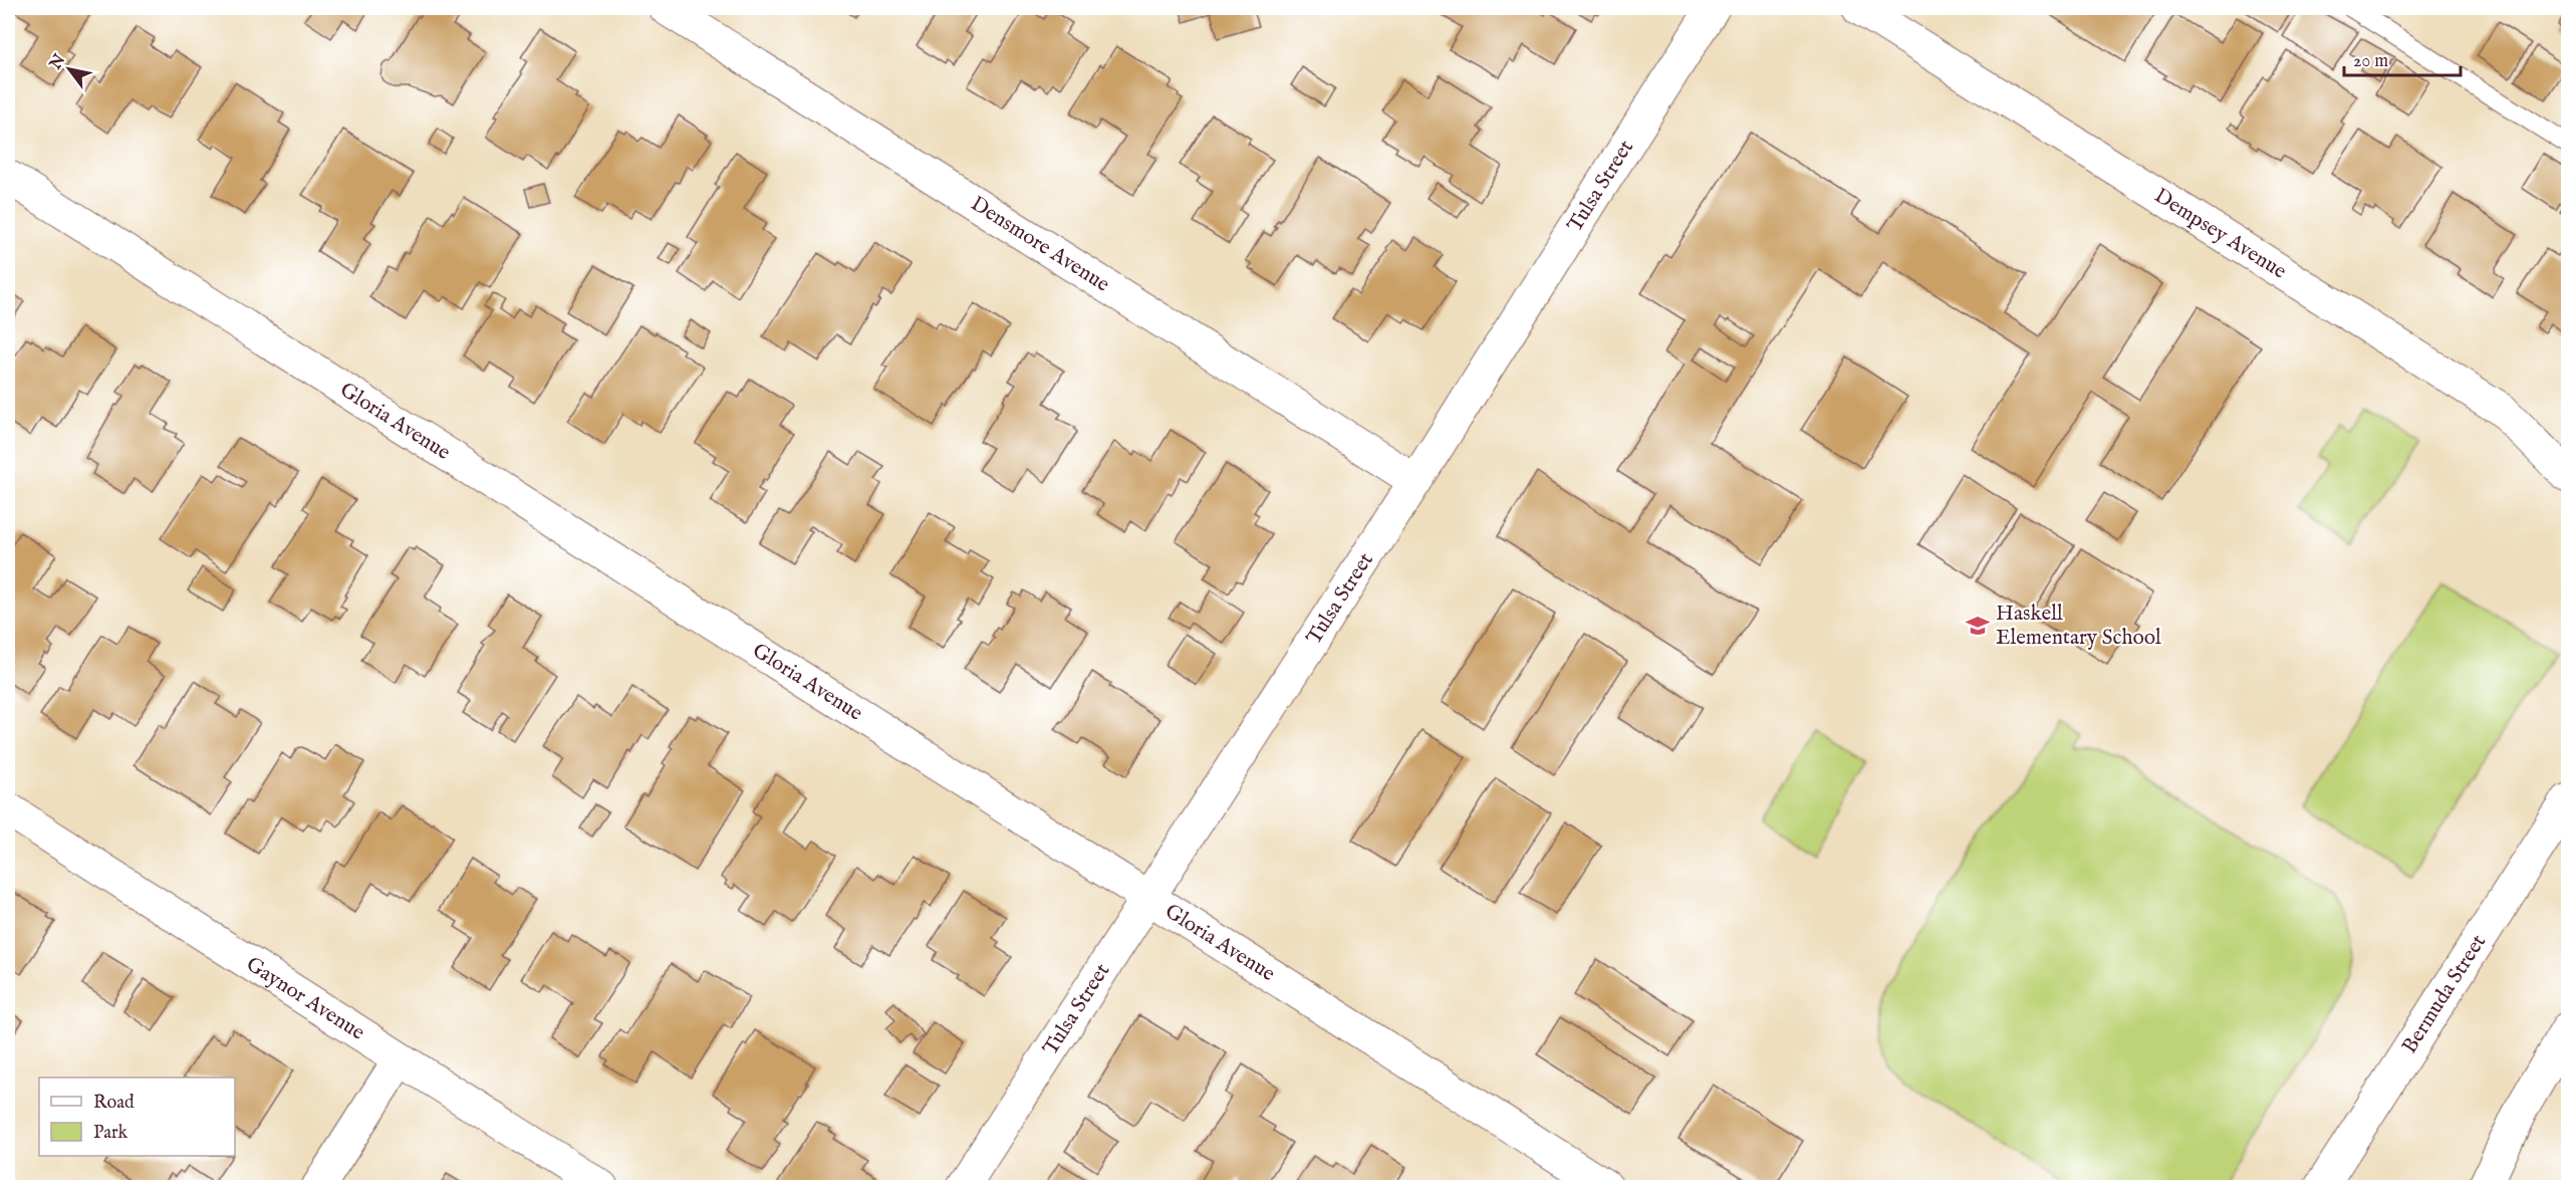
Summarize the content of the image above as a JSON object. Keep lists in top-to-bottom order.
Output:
{
  "streets": {
    "main road": [
      "Tulsa Street",
      "Dempsey Avenue",
      "Densmore Avenue",
      "Gloria Avenue",
      "Bermuda Street",
      "Gaynor Avenue"
    ]
  },
  "crossings": [
    ["Tulsa Street", "Densmore Avenue"],
    ["Tulsa Street", "Gloria Avenue"]
  ],
  "places": {
    "school or university": ["Haskell Elementary School"]
  },
  "legend": ["Road", "Park"],
  "scale_bar": "20 m",
  "north": "top left"
}
